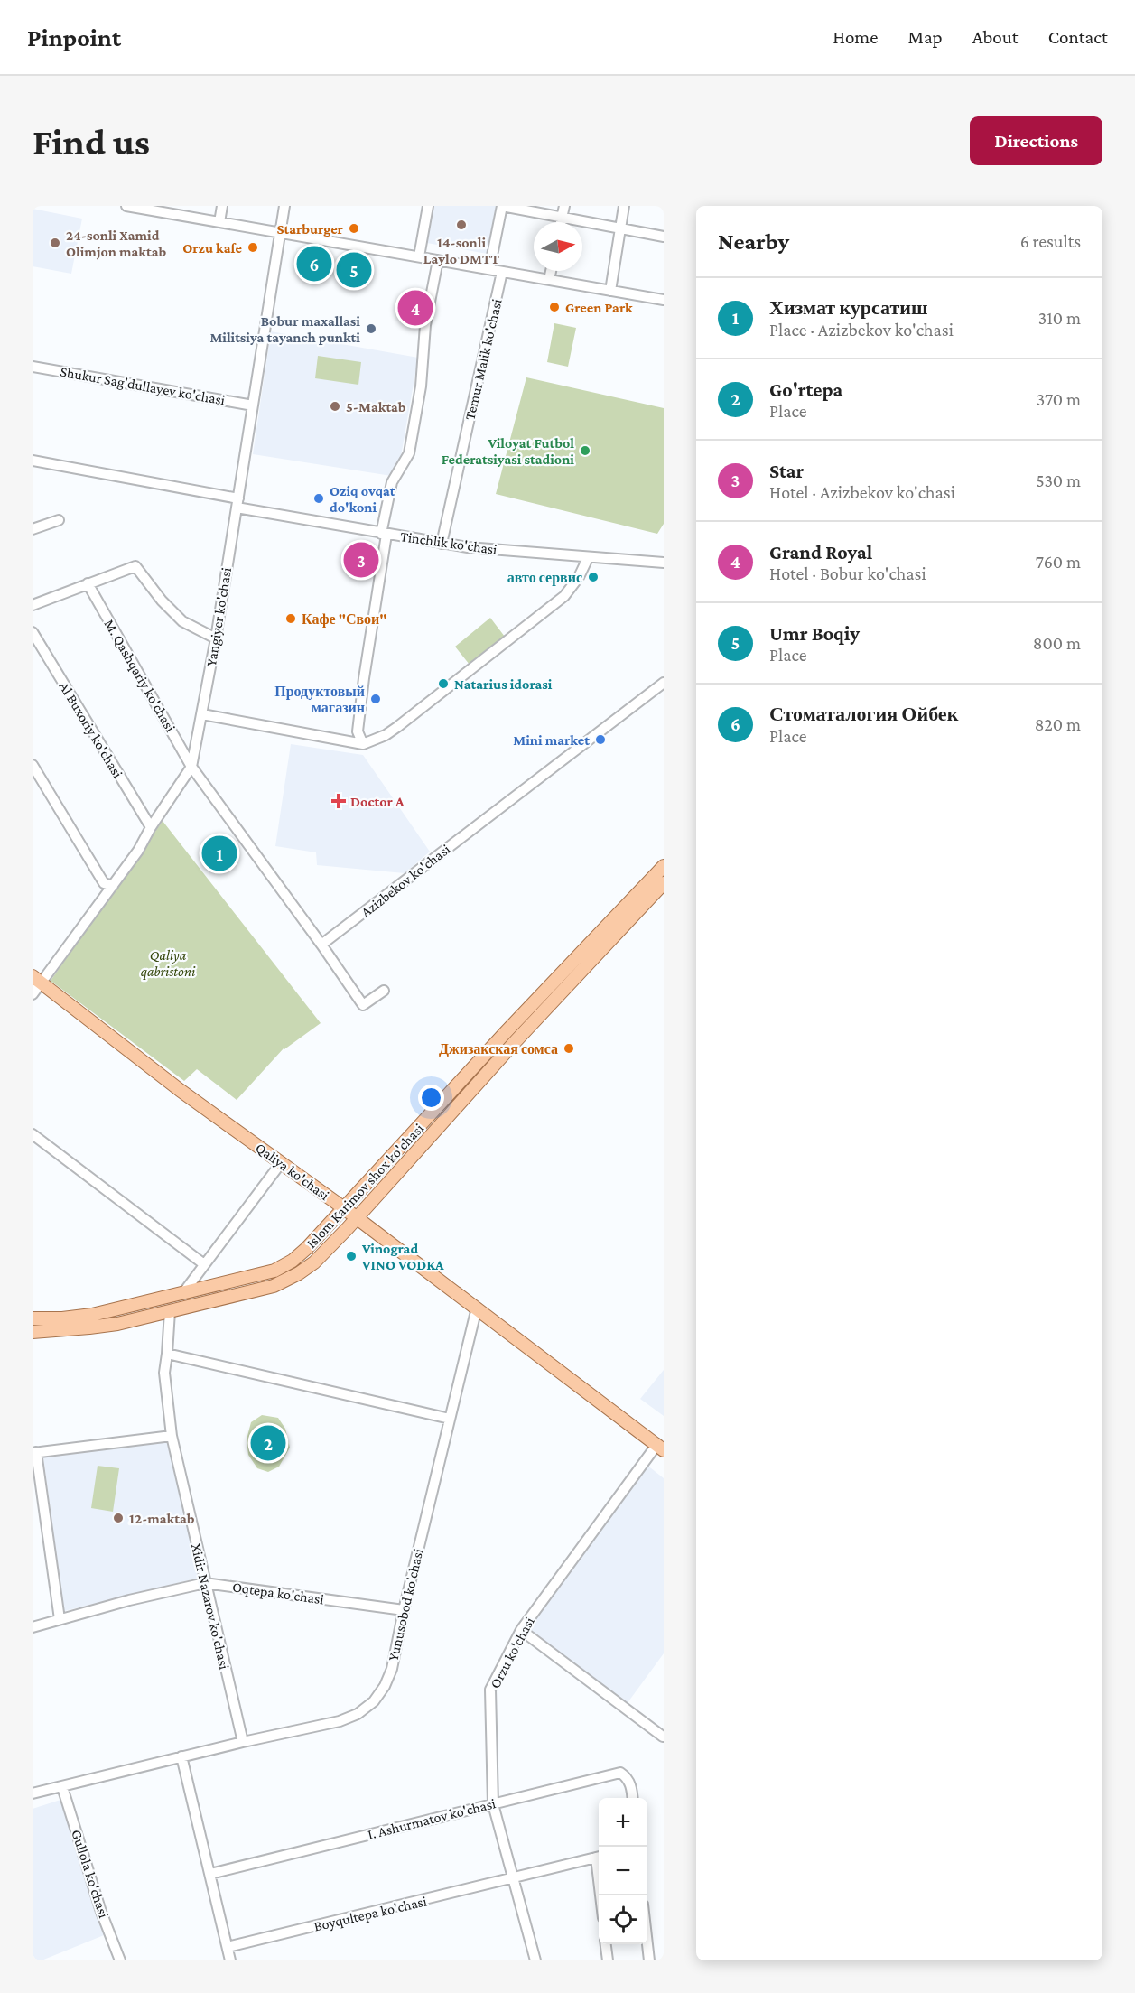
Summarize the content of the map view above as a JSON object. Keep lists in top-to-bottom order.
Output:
{
  "streets": {
    "main road": ["Qaliya ko'chasi", "Islom Karimov shox ko'chasi"],
    "street": [
      "Temur Malik ko'chasi",
      "Shukur Sag'dullayev ko'chasi",
      "Tinchlik ko'chasi",
      "Yangiyer ko'chasi",
      "M. Qashqariy ko'chasi",
      "Al Buxoriy ko'chasi",
      "Azizbekov ko'chasi",
      "Oqtepa ko'chasi",
      "Yunusobod ko'chasi",
      "Xidir Nazarov ko'chasi",
      "Orzu ko'chasi",
      "I. Ashurmatov ko'chasi",
      "Gullola ko'chasi",
      "Boyqultepa ko'chasi"
    ]
  },
  "crossings": [
    ["Temur Malik ko'chasi", "Tinchlik ko'chasi"],
    ["Shukur Sag'dullayev ko'chasi", "Yangiyer ko'chasi"],
    ["Tinchlik ko'chasi", "Yangiyer ko'chasi"],
    ["Yangiyer ko'chasi", "M. Qashqariy ko'chasi"],
    ["Yangiyer ko'chasi", "Al Buxoriy ko'chasi"],
    ["Yangiyer ko'chasi", "Qaliya ko'chasi"],
    ["Qaliya ko'chasi", "Islom Karimov shox ko'chasi"],
    ["Qaliya ko'chasi", "Yunusobod ko'chasi"],
    ["Qaliya ko'chasi", "Orzu ko'chasi"],
    ["Islom Karimov shox ko'chasi", "Xidir Nazarov ko'chasi"],
    ["Oqtepa ko'chasi", "Yunusobod ko'chasi"],
    ["Oqtepa ko'chasi", "Xidir Nazarov ko'chasi"],
    ["Yunusobod ko'chasi", "Xidir Nazarov ko'chasi"],
    ["Yunusobod ko'chasi", "Gullola ko'chasi"],
    ["Orzu ko'chasi", "I. Ashurmatov ko'chasi"],
    ["Orzu ko'chasi", "Boyqultepa ko'chasi"]
  ],
  "parks": ["Qaliya qabristoni"],
  "places": {
    "other": [
      "14-sonli Laylo DMTT",
      "Starburger",
      "24-sonli Xamid Olimjon maktab",
      "Orzu kafe",
      "Green Park",
      "Bobur maxallasi Militsiya tayanch punkti",
      "5-Maktab",
      "Viloyat Futbol Federatsiyasi stadioni",
      "Oziq ovqat do'koni",
      "авто сервис",
      "Кафе \"Свои\"",
      "Natarius idorasi",
      "Продуктовый магазин",
      "Mini market",
      "Джизакская сомса",
      "Vinograd VINO VODKA",
      "12-maktab"
    ],
    "health": ["Doctor A"]
  },
  "north": "right",
  "page": {
    "header": "Pinpoint",
    "nav": [
      "Home",
      "Map",
      "About",
      "Contact"
    ],
    "buttons": "Directions",
    "title": "Find us",
    "heading": ["Nearby", "6 results"],
    "pins": [
      "6",
      "5",
      "4",
      "3",
      "1",
      "2"
    ],
    "list": [
      {
        "mark": "1",
        "name": "Хизмат курсатиш",
        "note": "Place · Azizbekov ko'chasi",
        "value": "310 m"
      },
      {
        "mark": "2",
        "name": "Go'rtepa",
        "note": "Place",
        "value": "370 m"
      },
      {
        "mark": "3",
        "name": "Star",
        "note": "Hotel · Azizbekov ko'chasi",
        "value": "530 m"
      },
      {
        "mark": "4",
        "name": "Grand Royal",
        "note": "Hotel · Bobur ko'chasi",
        "value": "760 m"
      },
      {
        "mark": "5",
        "name": "Umr Boqiy",
        "note": "Place",
        "value": "800 m"
      },
      {
        "mark": "6",
        "name": "Стоматалогия Ойбек",
        "note": "Place",
        "value": "820 m"
      }
    ],
    "map_buttons": ["+", "−"]
  }
}
